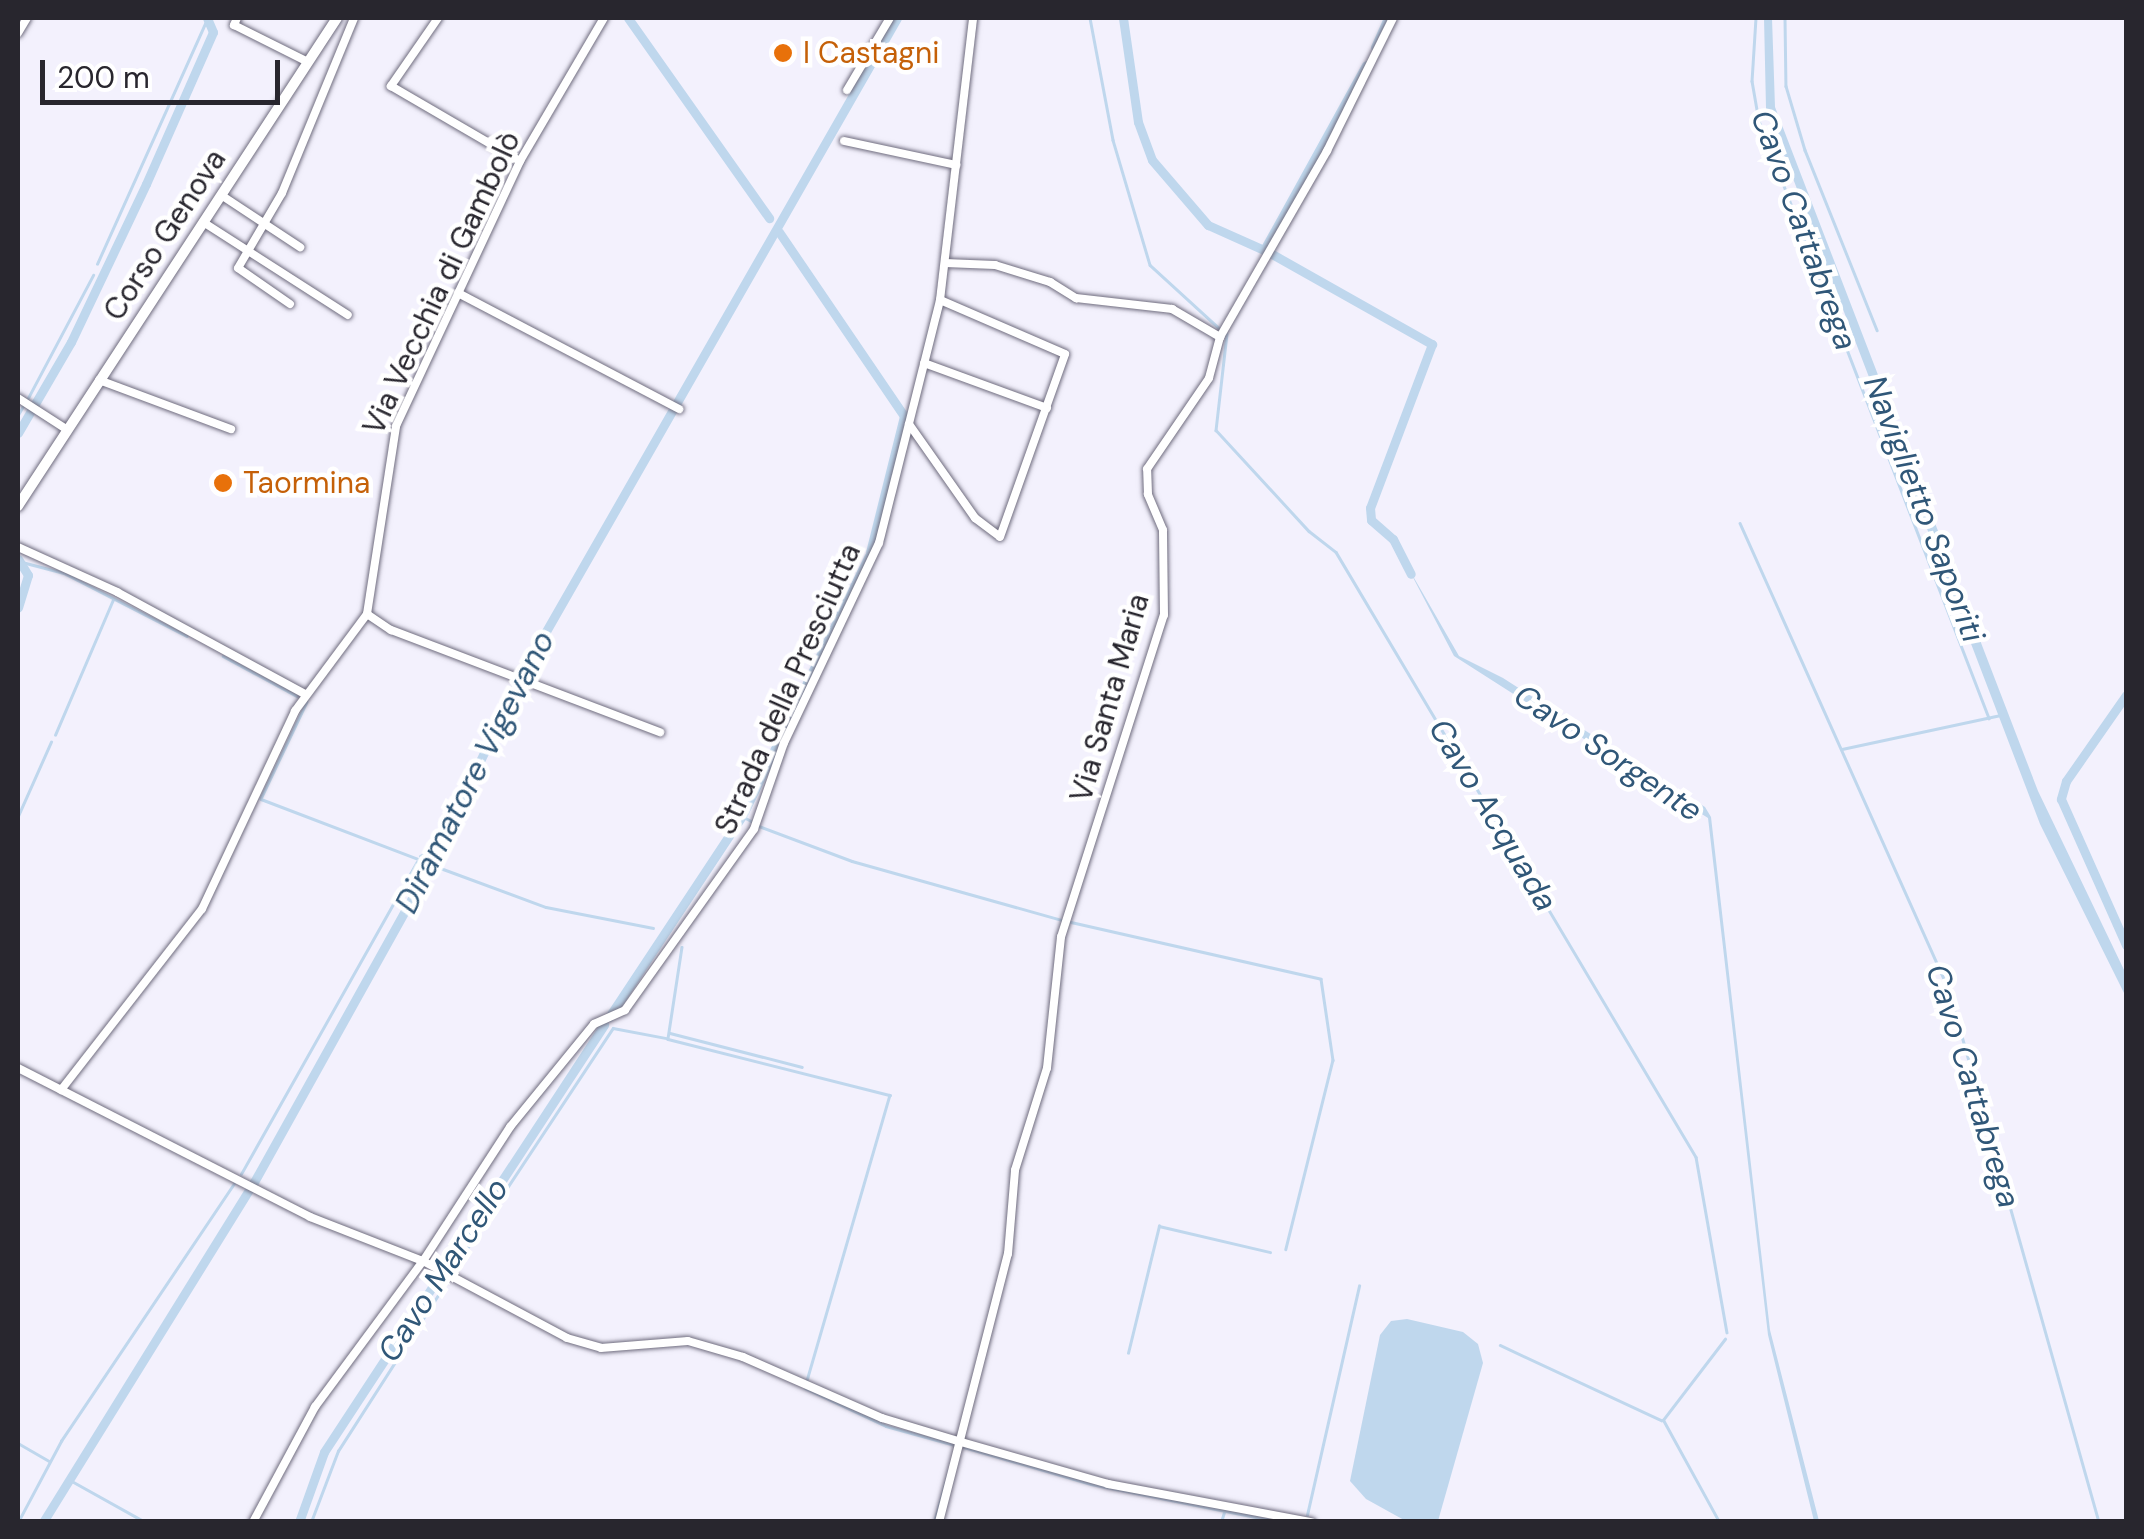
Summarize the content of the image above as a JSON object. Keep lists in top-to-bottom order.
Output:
{
  "streets": {
    "main road": ["Corso Genova"],
    "street": ["Via Vecchia di Gambolò", "Strada della Presciutta", "Via Santa Maria"]
  },
  "water": [
    "Cavo Cattabrega",
    "Naviglietto Saporiti",
    "Cavo Sorgente",
    "Diramatore Vigevano",
    "Cavo Acquada",
    "Cavo Marcello"
  ],
  "places": ["I Castagni", "Taormina"],
  "scale_bar": "200 m"
}
